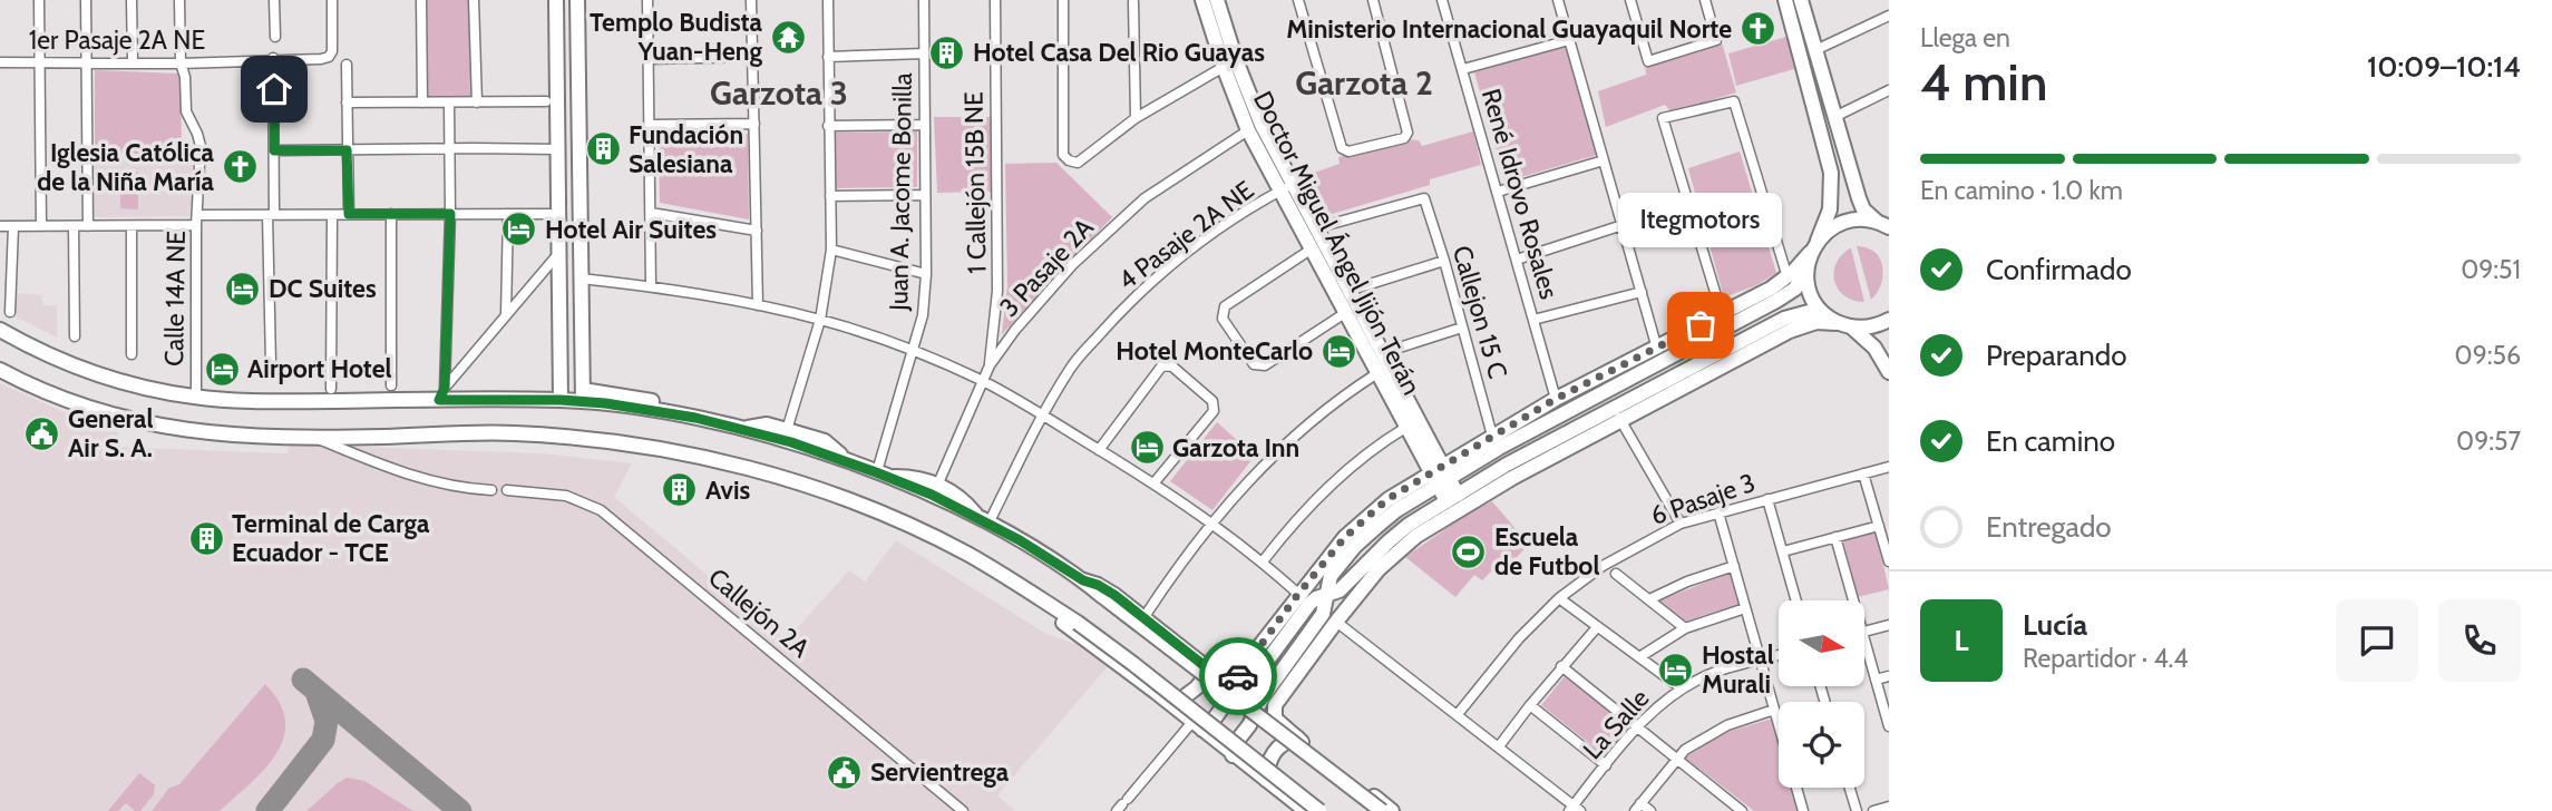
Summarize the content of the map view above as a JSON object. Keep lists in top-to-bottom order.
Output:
{
  "streets": {
    "main road": ["Doctor Miguel Ángel Jijón Terán"],
    "street": [
      "1er Pasaje 2A NE",
      "1 Callejón 15B NE",
      "Juan A. Jacome Bonilla",
      "René Idrovo Rosales",
      "4 Pasaje 2A NE",
      "3 Pasaje 2A",
      "Calle 14A NE",
      "Callejon 15 C",
      "6 Pasaje 3",
      "Callejón 2A",
      "La Salle"
    ]
  },
  "crossings": [
    ["1er Pasaje 2A NE", "Calle 14A NE"],
    ["1 Callejón 15B NE", "3 Pasaje 2A"],
    ["4 Pasaje 2A NE", "Doctor Miguel Ángel Jijón Terán"],
    ["Doctor Miguel Ángel Jijón Terán", "3 Pasaje 2A"],
    ["Doctor Miguel Ángel Jijón Terán", "Callejon 15 C"]
  ],
  "districts": ["Garzota 2", "Garzota 3"],
  "places": {
    "church": ["Ministerio Internacional Guayaquil Norte", "Iglesia Católica de la Niña María"],
    "temple": ["Templo Budista Yuan-Heng"],
    "building": [
      "Hotel Casa Del Rio Guayas",
      "Fundación Salesiana",
      "Avis",
      "Terminal de Carga Ecuador - TCE"
    ],
    "hotel": [
      "Hotel Air Suites",
      "DC Suites",
      "Hotel MonteCarlo",
      "Airport Hotel",
      "Garzota Inn",
      "Hostal Murali"
    ],
    "other": ["Itegmotors"],
    "public building": ["General Air S. A.", "Servientrega"],
    "sports": ["Escuela de Futbol"]
  },
  "north": "right",
  "page": {
    "heading": ["4 min", "Llega en", "10:09–10:14"],
    "panel": ["Lucía", "Repartidor · 4.4"],
    "bar": "En camino · 1.0 km",
    "bubble": "Itegmotors",
    "list": [
      ["Confirmado", "09:51"],
      ["Preparando", "09:56"],
      ["En camino", "09:57"],
      "Entregado"
    ],
    "round": "L"
  }
}
